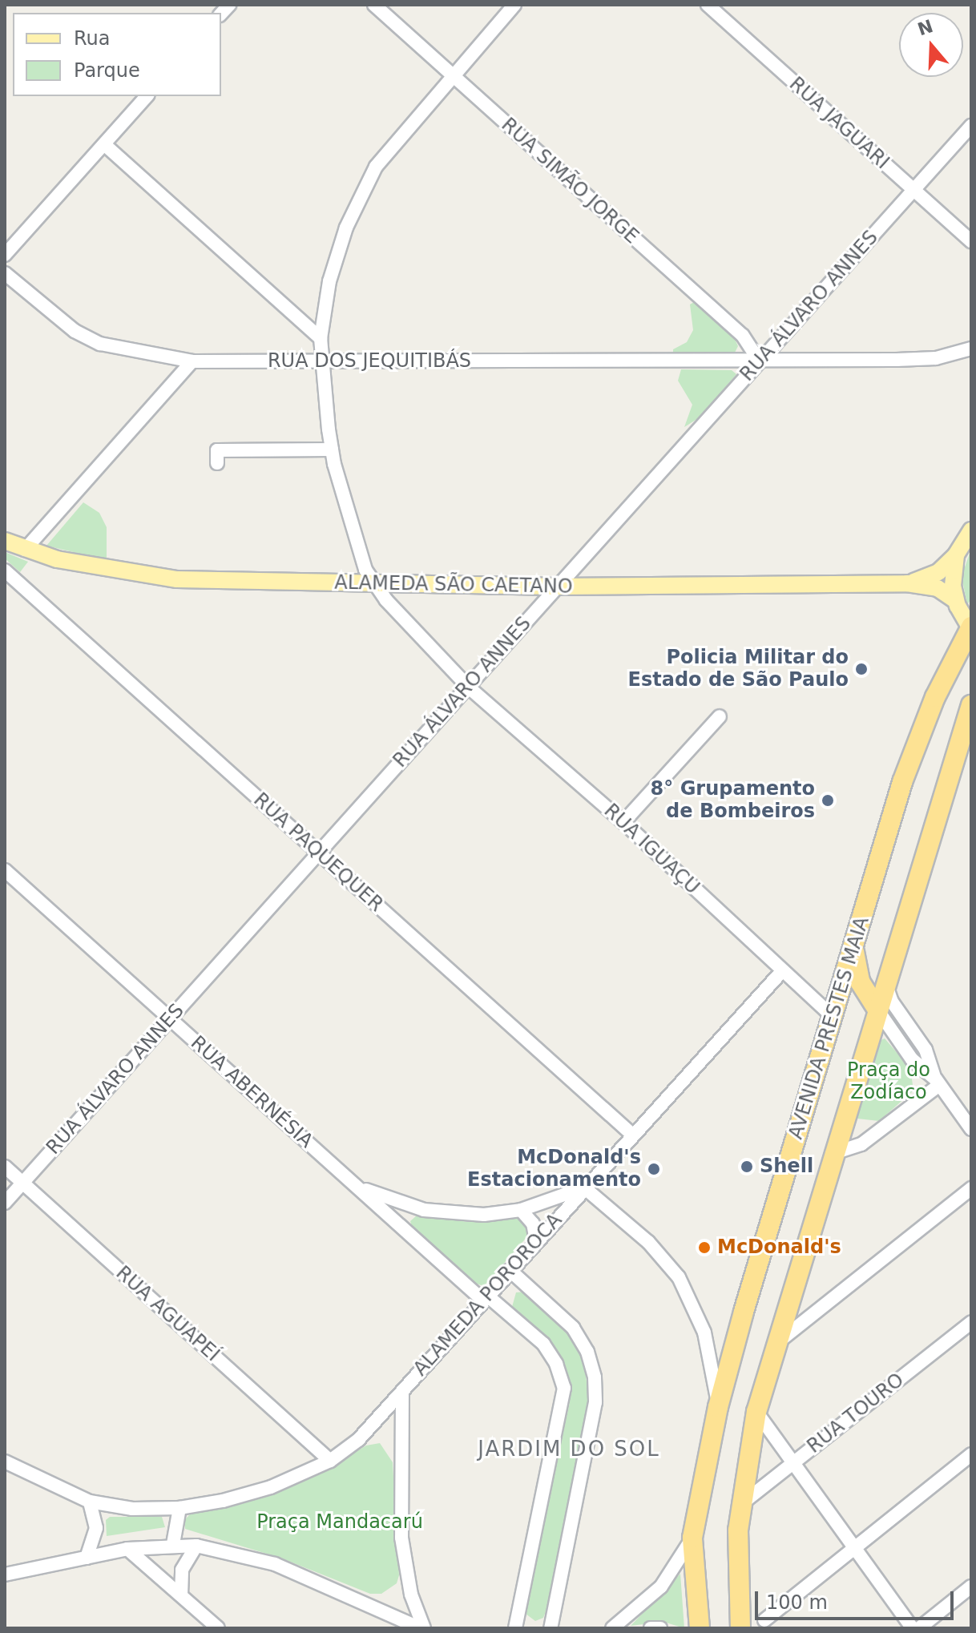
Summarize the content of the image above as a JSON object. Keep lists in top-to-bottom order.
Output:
{
  "streets": {
    "highway": ["AVENIDA PRESTES MAIA"],
    "main road": ["ALAMEDA SÃO CAETANO"],
    "street": [
      "RUA JAGUARI",
      "RUA SIMÃO JORGE",
      "RUA ÁLVARO ANNES",
      "RUA DOS JEQUITIBÁS",
      "RUA IGUAÇU",
      "RUA PAQUEQUER",
      "RUA ABERNÉSIA",
      "ALAMEDA POROROCA",
      "RUA AGUAPEÍ",
      "RUA TOURO"
    ]
  },
  "crossings": [
    ["RUA JAGUARI", "RUA ÁLVARO ANNES"],
    ["RUA SIMÃO JORGE", "RUA ÁLVARO ANNES"],
    ["RUA SIMÃO JORGE", "RUA DOS JEQUITIBÁS"],
    ["RUA ÁLVARO ANNES", "RUA DOS JEQUITIBÁS"],
    ["RUA ÁLVARO ANNES", "ALAMEDA SÃO CAETANO"],
    ["RUA ÁLVARO ANNES", "RUA IGUAÇU"],
    ["RUA ÁLVARO ANNES", "RUA PAQUEQUER"],
    ["RUA ÁLVARO ANNES", "RUA ABERNÉSIA"],
    ["RUA ÁLVARO ANNES", "RUA AGUAPEÍ"],
    ["ALAMEDA SÃO CAETANO", "RUA IGUAÇU"],
    ["RUA IGUAÇU", "AVENIDA PRESTES MAIA"],
    ["RUA IGUAÇU", "ALAMEDA POROROCA"],
    ["RUA PAQUEQUER", "ALAMEDA POROROCA"],
    ["AVENIDA PRESTES MAIA", "RUA TOURO"],
    ["RUA ABERNÉSIA", "ALAMEDA POROROCA"]
  ],
  "districts": ["JARDIM DO SOL"],
  "parks": ["Praça do Zodíaco", "Praça Mandacarú"],
  "places": [
    "Policia Militar do Estado de São Paulo",
    "8° Grupamento de Bombeiros",
    "Shell",
    "McDonald's Estacionamento",
    "McDonald's"
  ],
  "legend": ["Rua", "Parque"],
  "scale_bar": "100 m",
  "north": "top"
}
